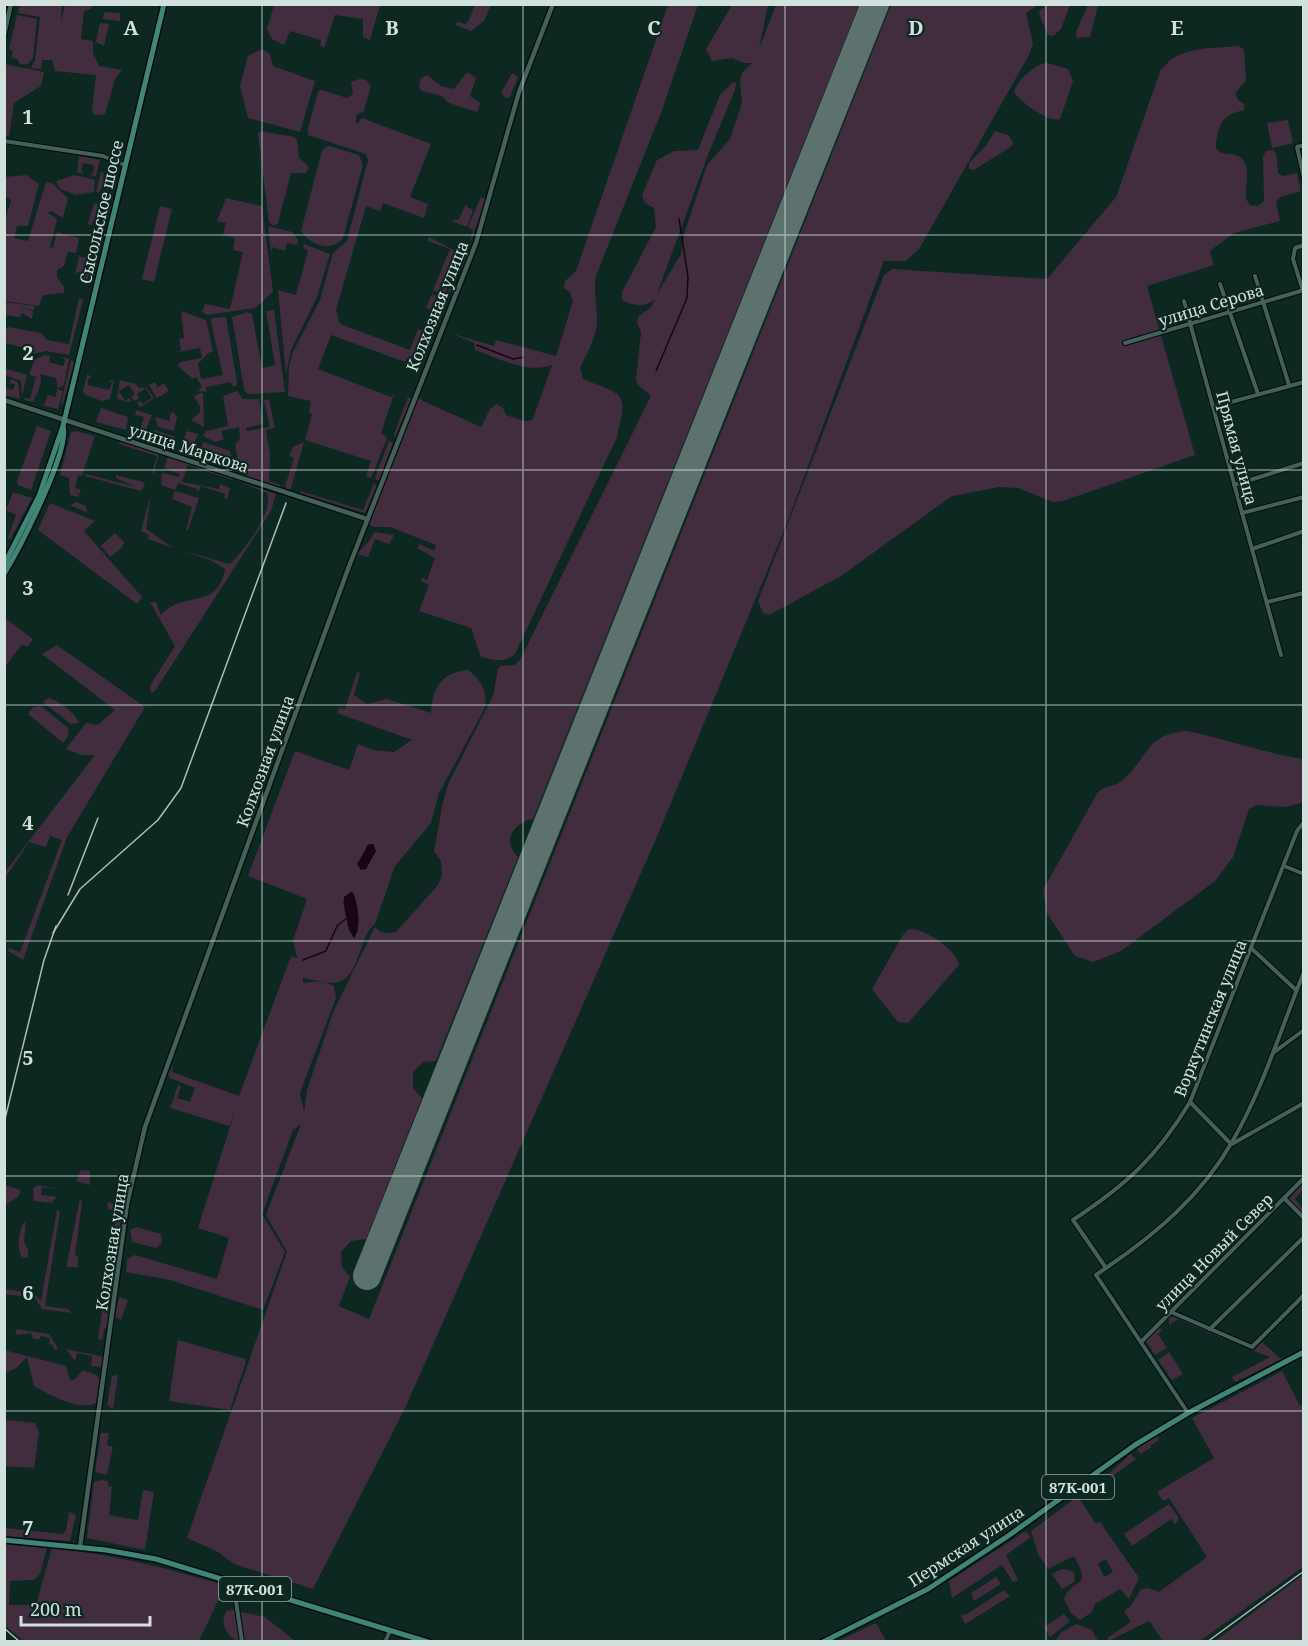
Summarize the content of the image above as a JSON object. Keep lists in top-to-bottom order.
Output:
{
  "streets": {
    "main road": ["Сысольское шоссе", "87К-001", "Пермская улица"],
    "street": [
      "улица Серова",
      "Колхозная улица",
      "улица Маркова",
      "Прямая улица",
      "Воркутинская улица",
      "улица Новый Север"
    ]
  },
  "crossings": [
    ["Сысольское шоссе", "улица Маркова"],
    ["улица Серова", "Прямая улица"],
    ["Колхозная улица", "улица Маркова"],
    ["Колхозная улица", "87К-001"]
  ],
  "scale_bar": "200 m",
  "grid": {
    "columns": [
      "A",
      "B",
      "C",
      "D",
      "E"
    ],
    "rows": [
      "1",
      "2",
      "3",
      "4",
      "5",
      "6",
      "7"
    ]
  }
}
